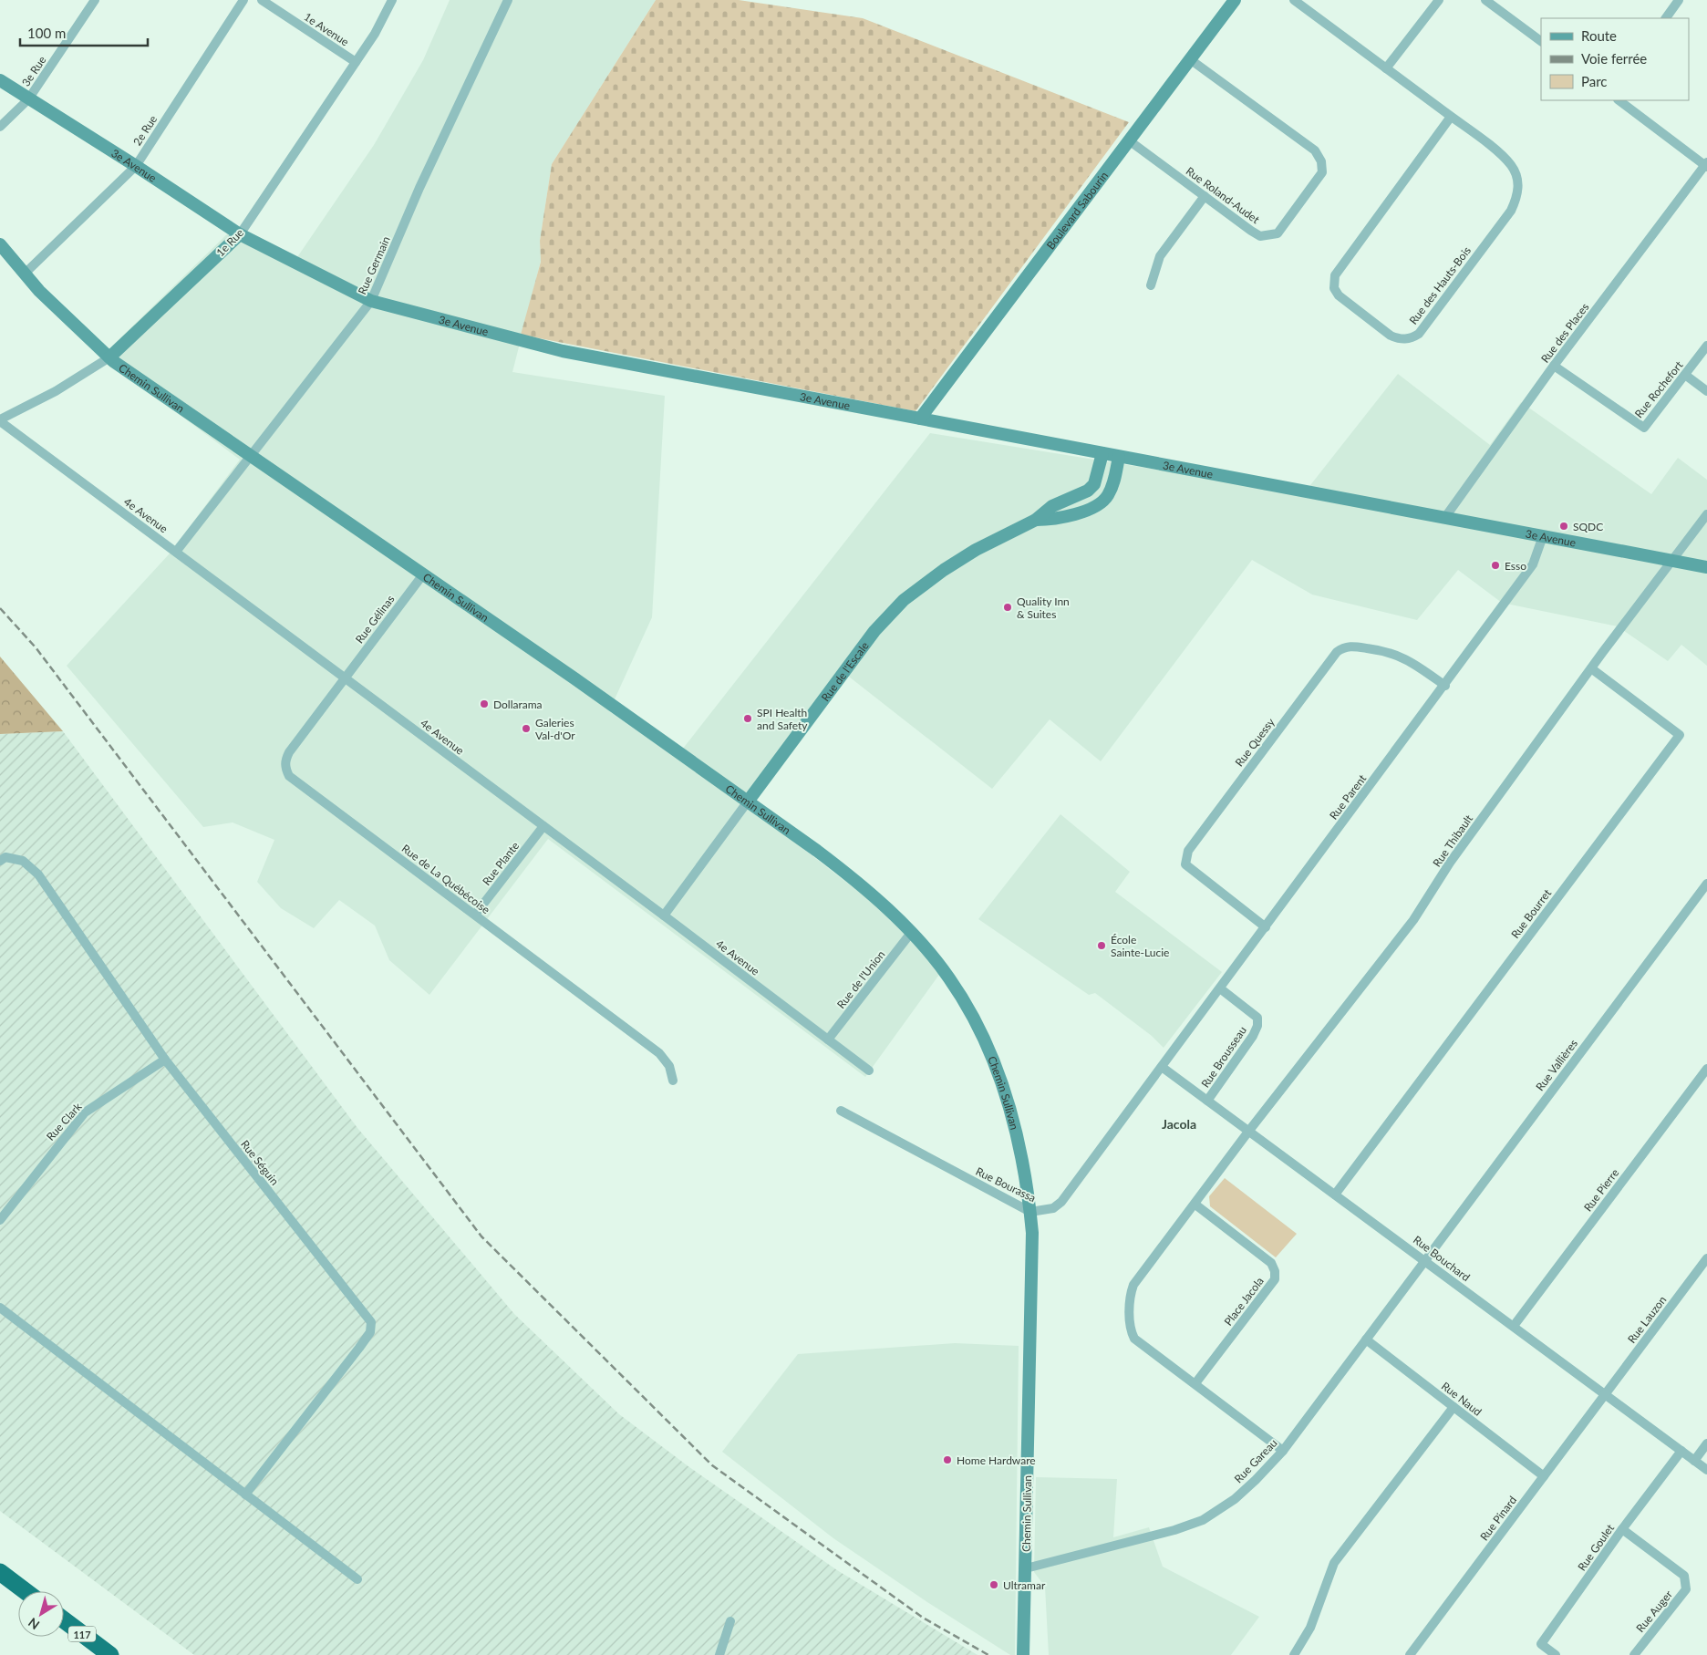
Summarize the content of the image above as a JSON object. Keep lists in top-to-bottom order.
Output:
{
  "streets": {
    "highway": ["117"],
    "main road": [
      "3e Avenue",
      "Boulevard Sabourin",
      "1e Rue",
      "Chemin Sullivan",
      "Rue de l'Escale"
    ],
    "street": [
      "1e Avenue",
      "3e Rue",
      "2e Rue",
      "Rue Roland-Audet",
      "Rue Germain",
      "Rue des Hauts-Bois",
      "Rue des Places",
      "Rue Rochefort",
      "4e Avenue",
      "Rue Gélinas",
      "Rue Quessy",
      "Rue Parent",
      "Rue Thibault",
      "Rue Plante",
      "Rue de La Québécoise",
      "Rue Bourret",
      "Rue de l'Union",
      "Rue Brousseau",
      "Rue Vallières",
      "Rue Clark",
      "Rue Séguin",
      "Rue Bourassa",
      "Rue Pierre",
      "Rue Bouchard",
      "Place Jacola",
      "Rue Lauzon",
      "Rue Naud",
      "Rue Gareau",
      "Rue Pinard",
      "Rue Goulet",
      "Rue Auger"
    ]
  },
  "crossings": [
    ["1e Avenue", "1e Rue"],
    ["3e Rue", "3e Avenue"],
    ["2e Rue", "3e Avenue"],
    ["2e Rue", "Chemin Sullivan"],
    ["3e Avenue", "Boulevard Sabourin"],
    ["3e Avenue", "1e Rue"],
    ["3e Avenue", "Rue Germain"],
    ["3e Avenue", "Rue des Places"],
    ["3e Avenue", "Rue de l'Escale"],
    ["3e Avenue", "Rue Parent"],
    ["3e Avenue", "Rue Thibault"],
    ["Rue Roland-Audet", "Boulevard Sabourin"],
    ["1e Rue", "Chemin Sullivan"],
    ["1e Rue", "4e Avenue"],
    ["Rue Germain", "Chemin Sullivan"],
    ["Rue Germain", "4e Avenue"],
    ["Rue des Places", "Rue Rochefort"],
    ["Chemin Sullivan", "Rue Gélinas"],
    ["Chemin Sullivan", "Rue de l'Escale"],
    ["Chemin Sullivan", "Rue de l'Union"],
    ["Chemin Sullivan", "Rue Bourassa"],
    ["Chemin Sullivan", "Rue Gareau"],
    ["4e Avenue", "Rue Gélinas"],
    ["4e Avenue", "Rue de l'Escale"],
    ["4e Avenue", "Rue Plante"],
    ["4e Avenue", "Rue de La Québécoise"],
    ["4e Avenue", "Rue de l'Union"],
    ["Rue Gélinas", "Rue de La Québécoise"],
    ["Rue Quessy", "Rue Parent"],
    ["Rue Parent", "Rue Brousseau"],
    ["Rue Parent", "Rue Bourassa"],
    ["Rue Parent", "Rue Bouchard"],
    ["Rue Thibault", "Rue Bourret"],
    ["Rue Thibault", "Rue Bouchard"],
    ["Rue Plante", "Rue de La Québécoise"],
    ["Rue Bourret", "Rue Bouchard"],
    ["Rue Brousseau", "Rue Bouchard"],
    ["Rue Vallières", "Rue Bouchard"],
    ["Rue Vallières", "Rue Gareau"],
    ["Rue Clark", "Rue Séguin"],
    ["Rue Bourassa", "Rue Bouchard"],
    ["Rue Pierre", "Rue Bouchard"],
    ["Rue Bouchard", "Rue Lauzon"],
    ["Rue Bouchard", "Rue Gareau"],
    ["Rue Bouchard", "Rue Pinard"],
    ["Rue Bouchard", "Rue Goulet"],
    ["Rue Lauzon", "Rue Pinard"],
    ["Rue Naud", "Rue Gareau"],
    ["Rue Naud", "Rue Pinard"],
    ["Rue Goulet", "Rue Auger"]
  ],
  "districts": ["Jacola"],
  "places": [
    "SQDC",
    "Esso",
    "Quality Inn & Suites",
    "Dollarama",
    "SPI Health and Safety",
    "Galeries Val-d'Or",
    "École Sainte-Lucie",
    "Home Hardware",
    "Ultramar"
  ],
  "legend": ["Route", "Voie ferrée", "Parc"],
  "scale_bar": "100 m",
  "north": "bottom left"
}
